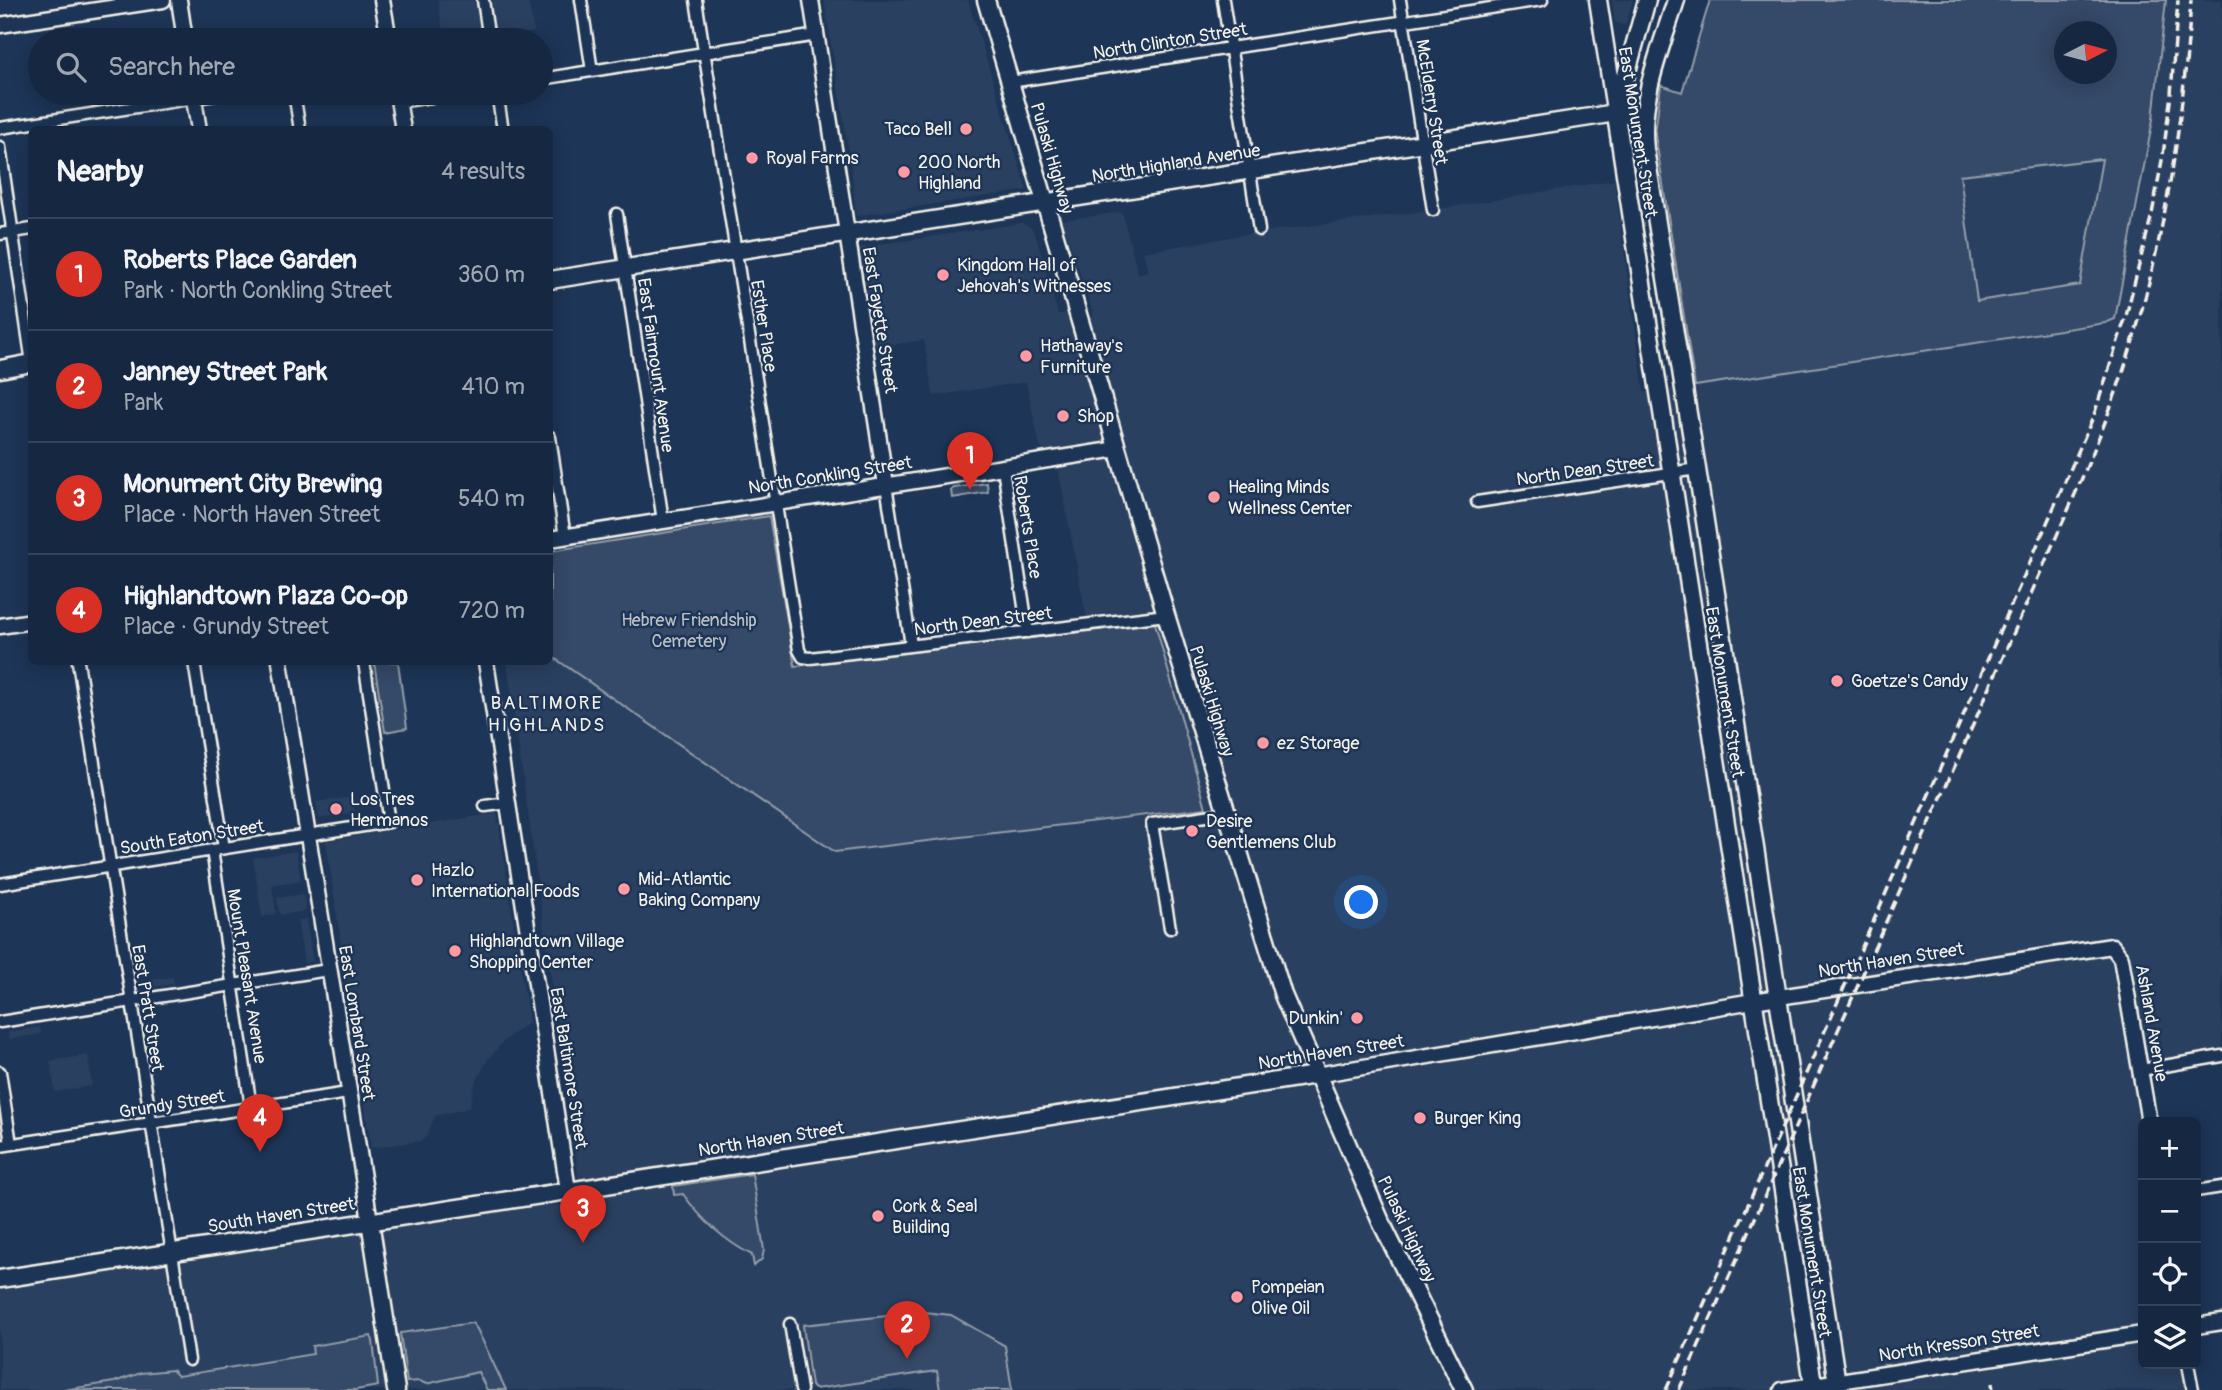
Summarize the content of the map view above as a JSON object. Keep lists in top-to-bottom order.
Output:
{
  "streets": {
    "main road": [
      "East Monument Street",
      "Pulaski Highway",
      "North Highland Avenue",
      "North Haven Street",
      "East Lombard Street",
      "South Haven Street"
    ],
    "street": [
      "North Clinton Street",
      "McElderry Street",
      "East Fayette Street",
      "Esther Place",
      "East Fairmount Avenue",
      "North Dean Street",
      "North Conkling Street",
      "Roberts Place",
      "South Eaton Street",
      "Mount Pleasant Avenue",
      "East Pratt Street",
      "Ashland Avenue",
      "East Baltimore Street",
      "Grundy Street",
      "North Kresson Street"
    ]
  },
  "crossings": [
    ["North Clinton Street", "McElderry Street"],
    ["North Clinton Street", "Pulaski Highway"],
    ["McElderry Street", "North Highland Avenue"],
    ["East Monument Street", "North Highland Avenue"],
    ["East Monument Street", "North Dean Street"],
    ["East Monument Street", "North Haven Street"],
    ["East Monument Street", "North Kresson Street"],
    ["Pulaski Highway", "North Highland Avenue"],
    ["Pulaski Highway", "North Dean Street"],
    ["Pulaski Highway", "North Conkling Street"],
    ["Pulaski Highway", "North Haven Street"],
    ["North Highland Avenue", "East Fayette Street"],
    ["North Highland Avenue", "Esther Place"],
    ["North Highland Avenue", "East Fairmount Avenue"],
    ["East Fayette Street", "North Dean Street"],
    ["East Fayette Street", "North Conkling Street"],
    ["Esther Place", "North Dean Street"],
    ["Esther Place", "North Conkling Street"],
    ["East Fairmount Avenue", "North Conkling Street"],
    ["North Dean Street", "Roberts Place"],
    ["North Conkling Street", "Roberts Place"],
    ["South Eaton Street", "Mount Pleasant Avenue"],
    ["South Eaton Street", "East Pratt Street"],
    ["South Eaton Street", "East Lombard Street"],
    ["North Haven Street", "Ashland Avenue"],
    ["North Haven Street", "East Baltimore Street"],
    ["North Haven Street", "South Haven Street"],
    ["Mount Pleasant Avenue", "Grundy Street"],
    ["East Pratt Street", "Grundy Street"],
    ["East Pratt Street", "South Haven Street"],
    ["East Lombard Street", "Grundy Street"],
    ["East Lombard Street", "South Haven Street"],
    ["East Baltimore Street", "South Haven Street"]
  ],
  "districts": ["BALTIMORE HIGHLANDS"],
  "parks": ["Hebrew Friendship Cemetery"],
  "places": [
    "Taco Bell",
    "Royal Farms",
    "200 North Highland",
    "Kingdom Hall of Jehovah's Witnesses",
    "Hathaway's Furniture",
    "Shop",
    "Healing Minds Wellness Center",
    "Goetze's Candy",
    "ez Storage",
    "Los Tres Hermanos",
    "Desire Gentlemens Club",
    "Hazlo International Foods",
    "Mid-Atlantic Baking Company",
    "Highlandtown Village Shopping Center",
    "Dunkin'",
    "Burger King",
    "Cork & Seal Building",
    "Pompeian Olive Oil"
  ],
  "north": "right",
  "page": {
    "search": "Search here",
    "heading": ["Nearby", "4 results"],
    "list": [
      {
        "mark": "1",
        "name": "Roberts Place Garden",
        "note": "Park · North Conkling Street",
        "value": "360 m"
      },
      {
        "mark": "2",
        "name": "Janney Street Park",
        "note": "Park",
        "value": "410 m"
      },
      {
        "mark": "3",
        "name": "Monument City Brewing",
        "note": "Place · North Haven Street",
        "value": "540 m"
      },
      {
        "mark": "4",
        "name": "Highlandtown Plaza Co-op",
        "note": "Place · Grundy Street",
        "value": "720 m"
      }
    ],
    "pins": [
      "1",
      "4",
      "3",
      "2"
    ],
    "map_buttons": ["+", "−"]
  }
}
